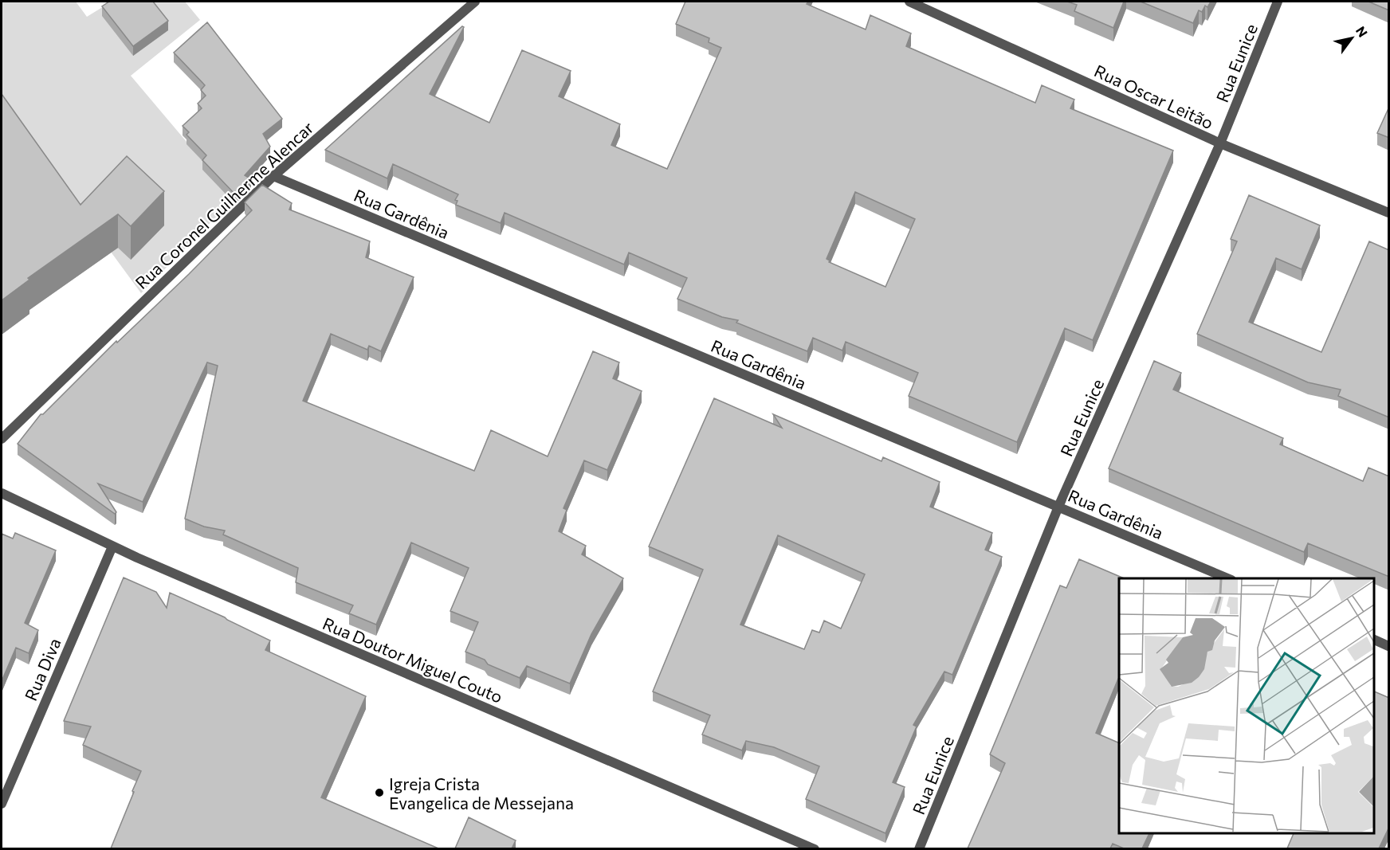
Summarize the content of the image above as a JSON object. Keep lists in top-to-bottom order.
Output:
{
  "streets": {
    "street": [
      "Rua Eunice",
      "Rua Oscar Leitão",
      "Rua Coronel Guilherme Alencar",
      "Rua Gardênia",
      "Rua Doutor Miguel Couto",
      "Rua Diva"
    ]
  },
  "crossings": [
    ["Rua Eunice", "Rua Oscar Leitão"],
    ["Rua Eunice", "Rua Gardênia"],
    ["Rua Coronel Guilherme Alencar", "Rua Gardênia"],
    ["Rua Doutor Miguel Couto", "Rua Diva"]
  ],
  "places": ["Igreja Crista Evangelica de Messejana"],
  "north": "top right"
}
